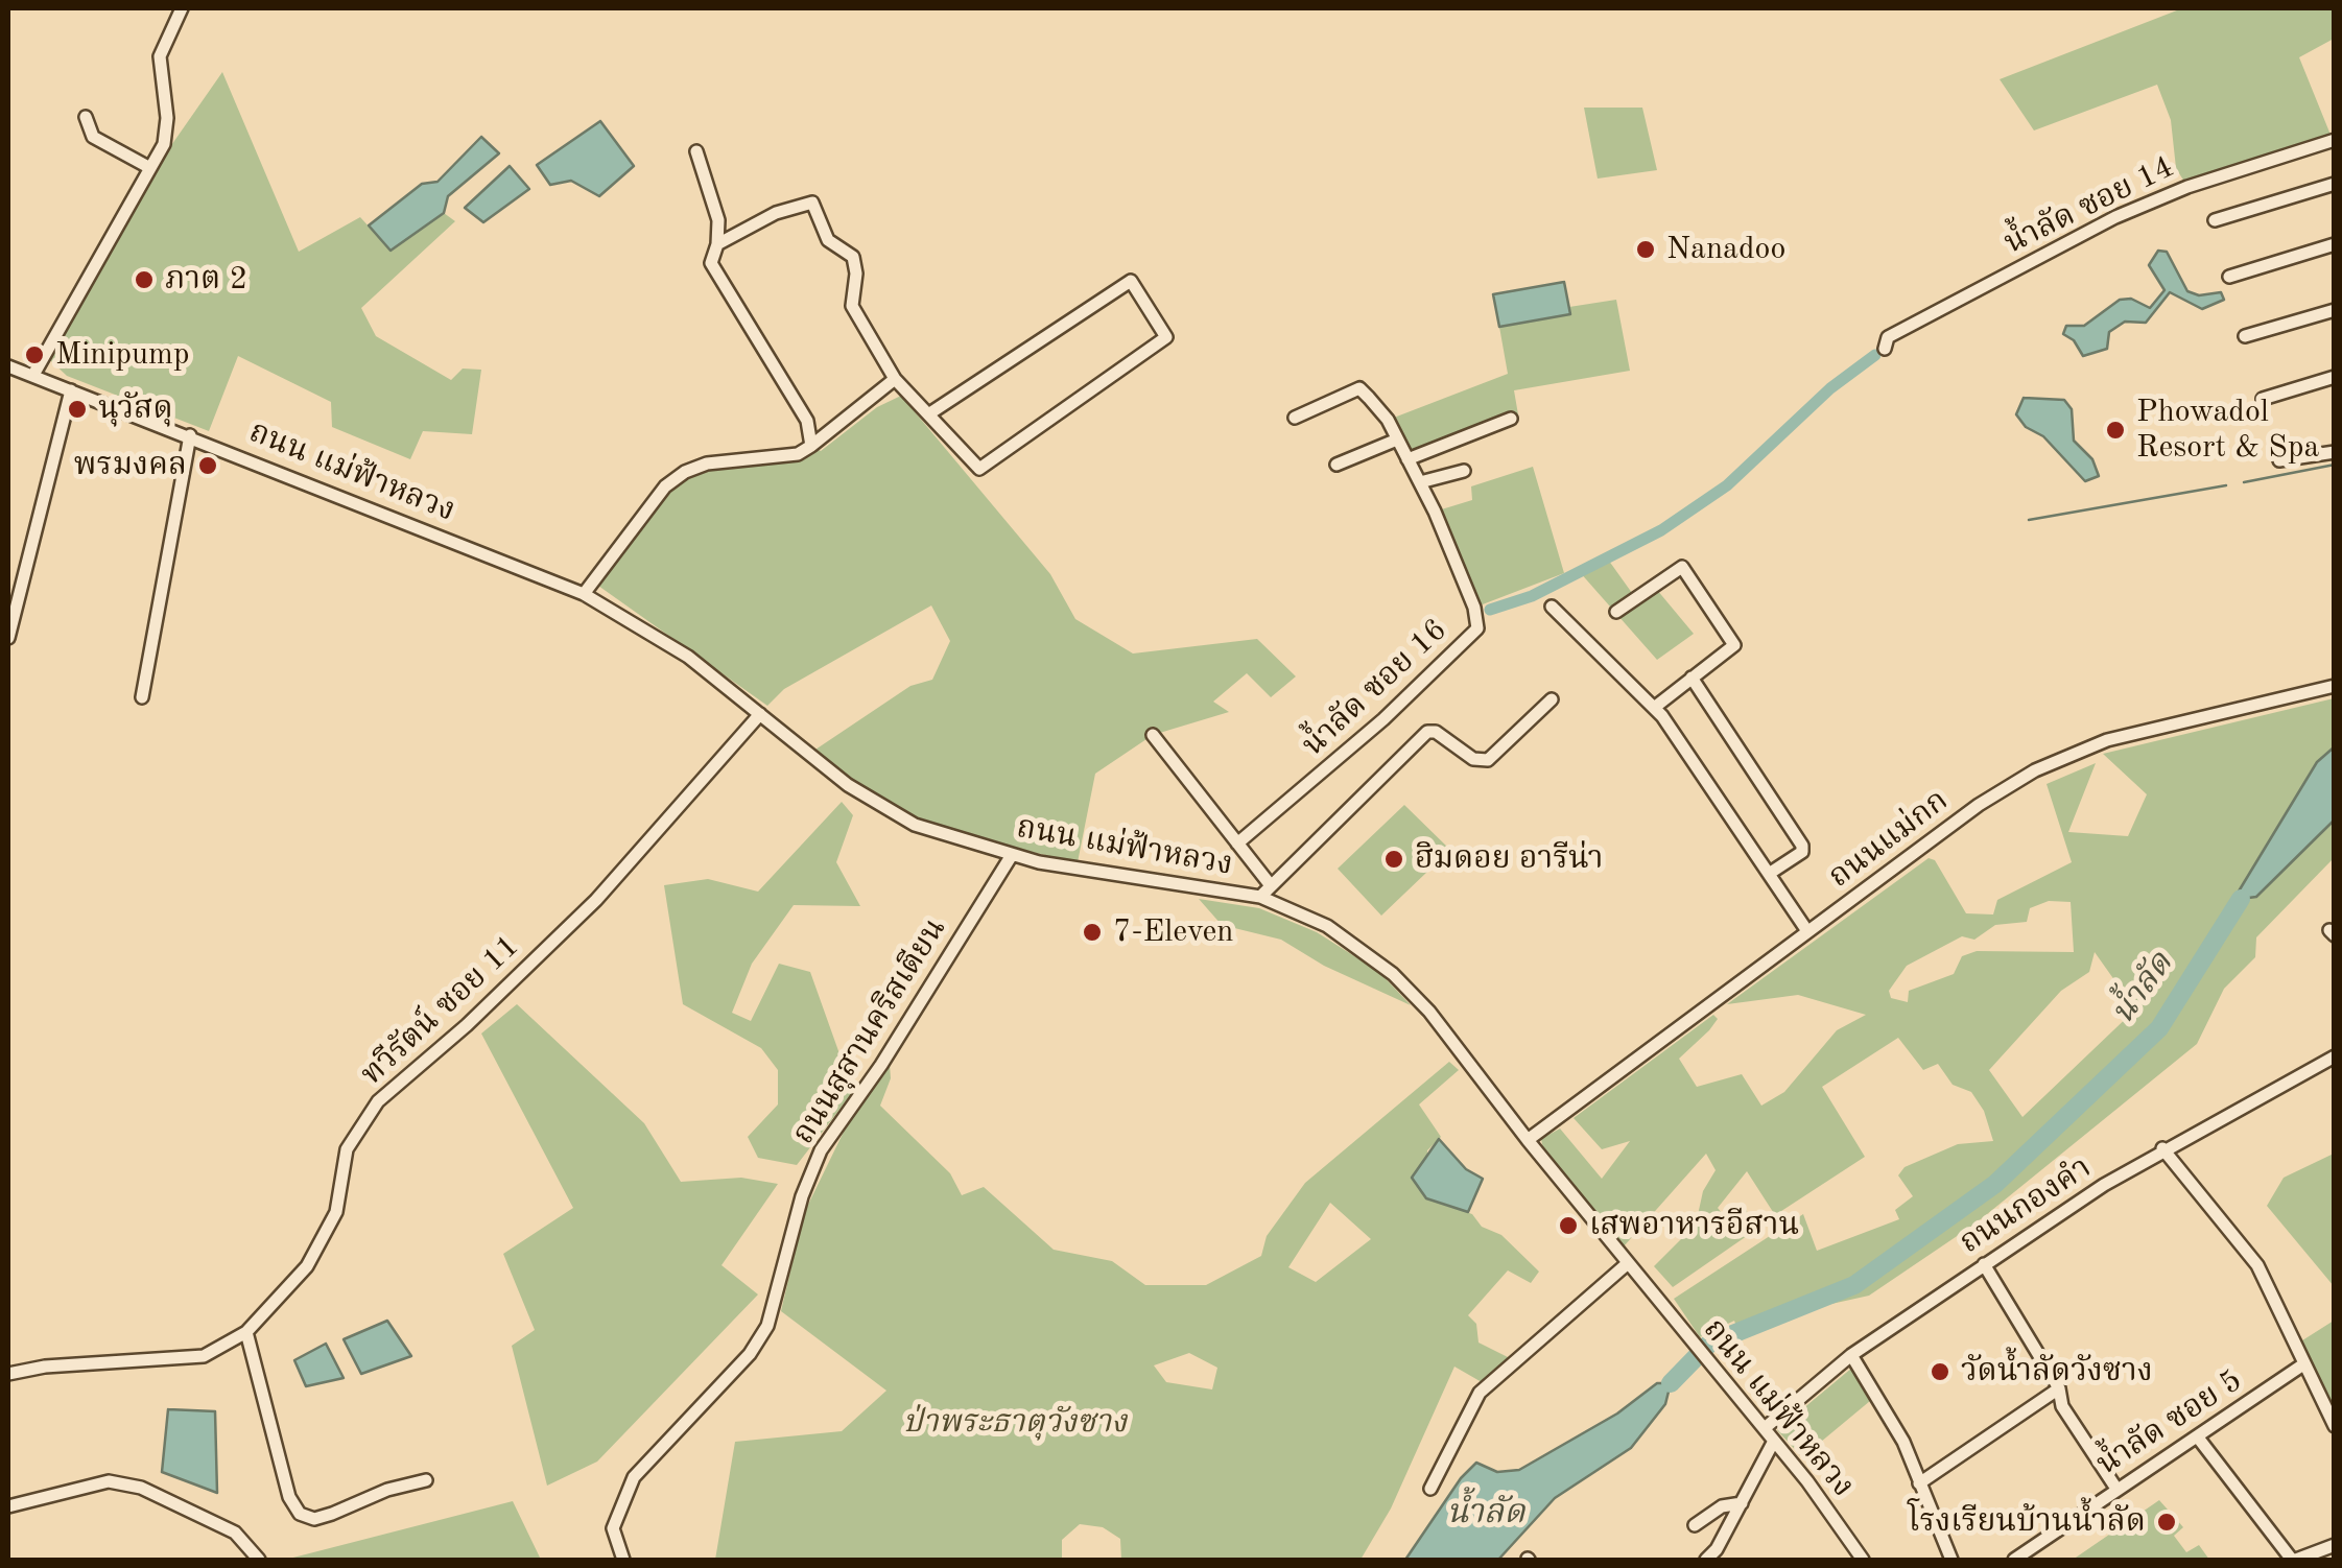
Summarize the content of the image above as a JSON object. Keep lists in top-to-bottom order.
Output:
{
  "streets": {
    "street": [
      "น้ำลัด ซอย 14",
      "ถนน แม่ฟ้าหลวง",
      "น้ำลัด ซอย 16",
      "ถนนแม่กก",
      "ทวีรัตน์ ซอย 11",
      "ถนนสุสานคริสเตียน",
      "ถนนกองคำ",
      "น้ำลัด ซอย 5"
    ]
  },
  "crossings": [
    ["ถนน แม่ฟ้าหลวง", "ถนนแม่กก"],
    ["ถนน แม่ฟ้าหลวง", "ทวีรัตน์ ซอย 11"],
    ["ถนน แม่ฟ้าหลวง", "ถนนสุสานคริสเตียน"],
    ["ถนน แม่ฟ้าหลวง", "ถนนกองคำ"]
  ],
  "water": ["น้ำลัด"],
  "parks": ["ป่าพระธาตุวังซาง"],
  "places": [
    "Nanadoo",
    "ภาต 2",
    "Minipump",
    "นุวัสดุ",
    "Phowadol Resort & Spa",
    "พรมงคล",
    "ฮิมดอย อารีน่า",
    "7-Eleven",
    "เสพอาหารอีสาน",
    "วัดน้ำลัดวังซาง",
    "โรงเรียนบ้านน้ำลัด"
  ]
}
